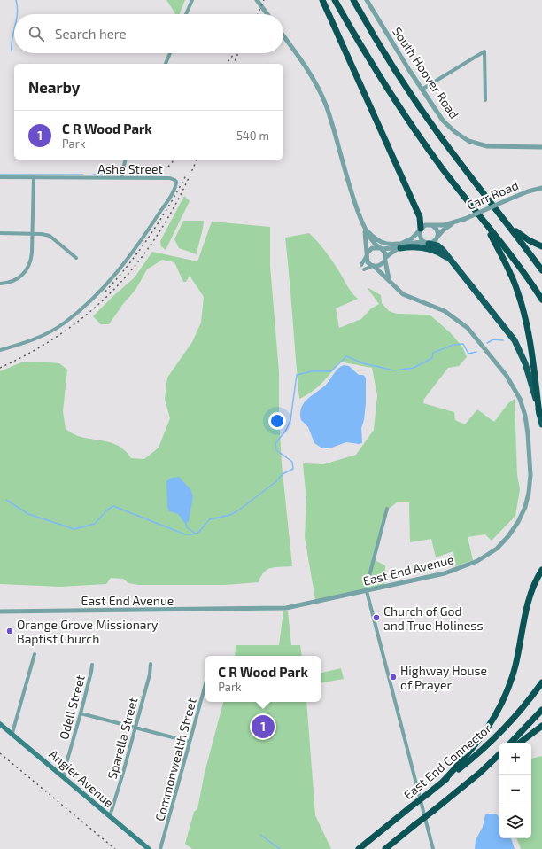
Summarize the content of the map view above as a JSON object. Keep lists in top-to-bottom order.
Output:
{
  "streets": {
    "highway": ["East End Connector"],
    "main road": ["Angier Avenue"],
    "street": [
      "South Hoover Road",
      "Ashe Street",
      "Carr Road",
      "East End Avenue",
      "Odell Street",
      "Sparella Street",
      "Commonwealth Street"
    ]
  },
  "crossings": [
    ["Odell Street", "Angier Avenue"],
    ["Sparella Street", "Angier Avenue"]
  ],
  "places": ["Church of God and True Holiness", "Orange Grove Missionary Baptist Church", "Highway House of Prayer"],
  "page": {
    "search": "Search here",
    "heading": "Nearby",
    "list": [
      {
        "mark": "1",
        "name": "C R Wood Park",
        "note": "Park",
        "value": "540 m"
      }
    ],
    "popup": ["C R Wood Park", "Park"],
    "pins": "1",
    "map_buttons": ["+", "−"]
  }
}
